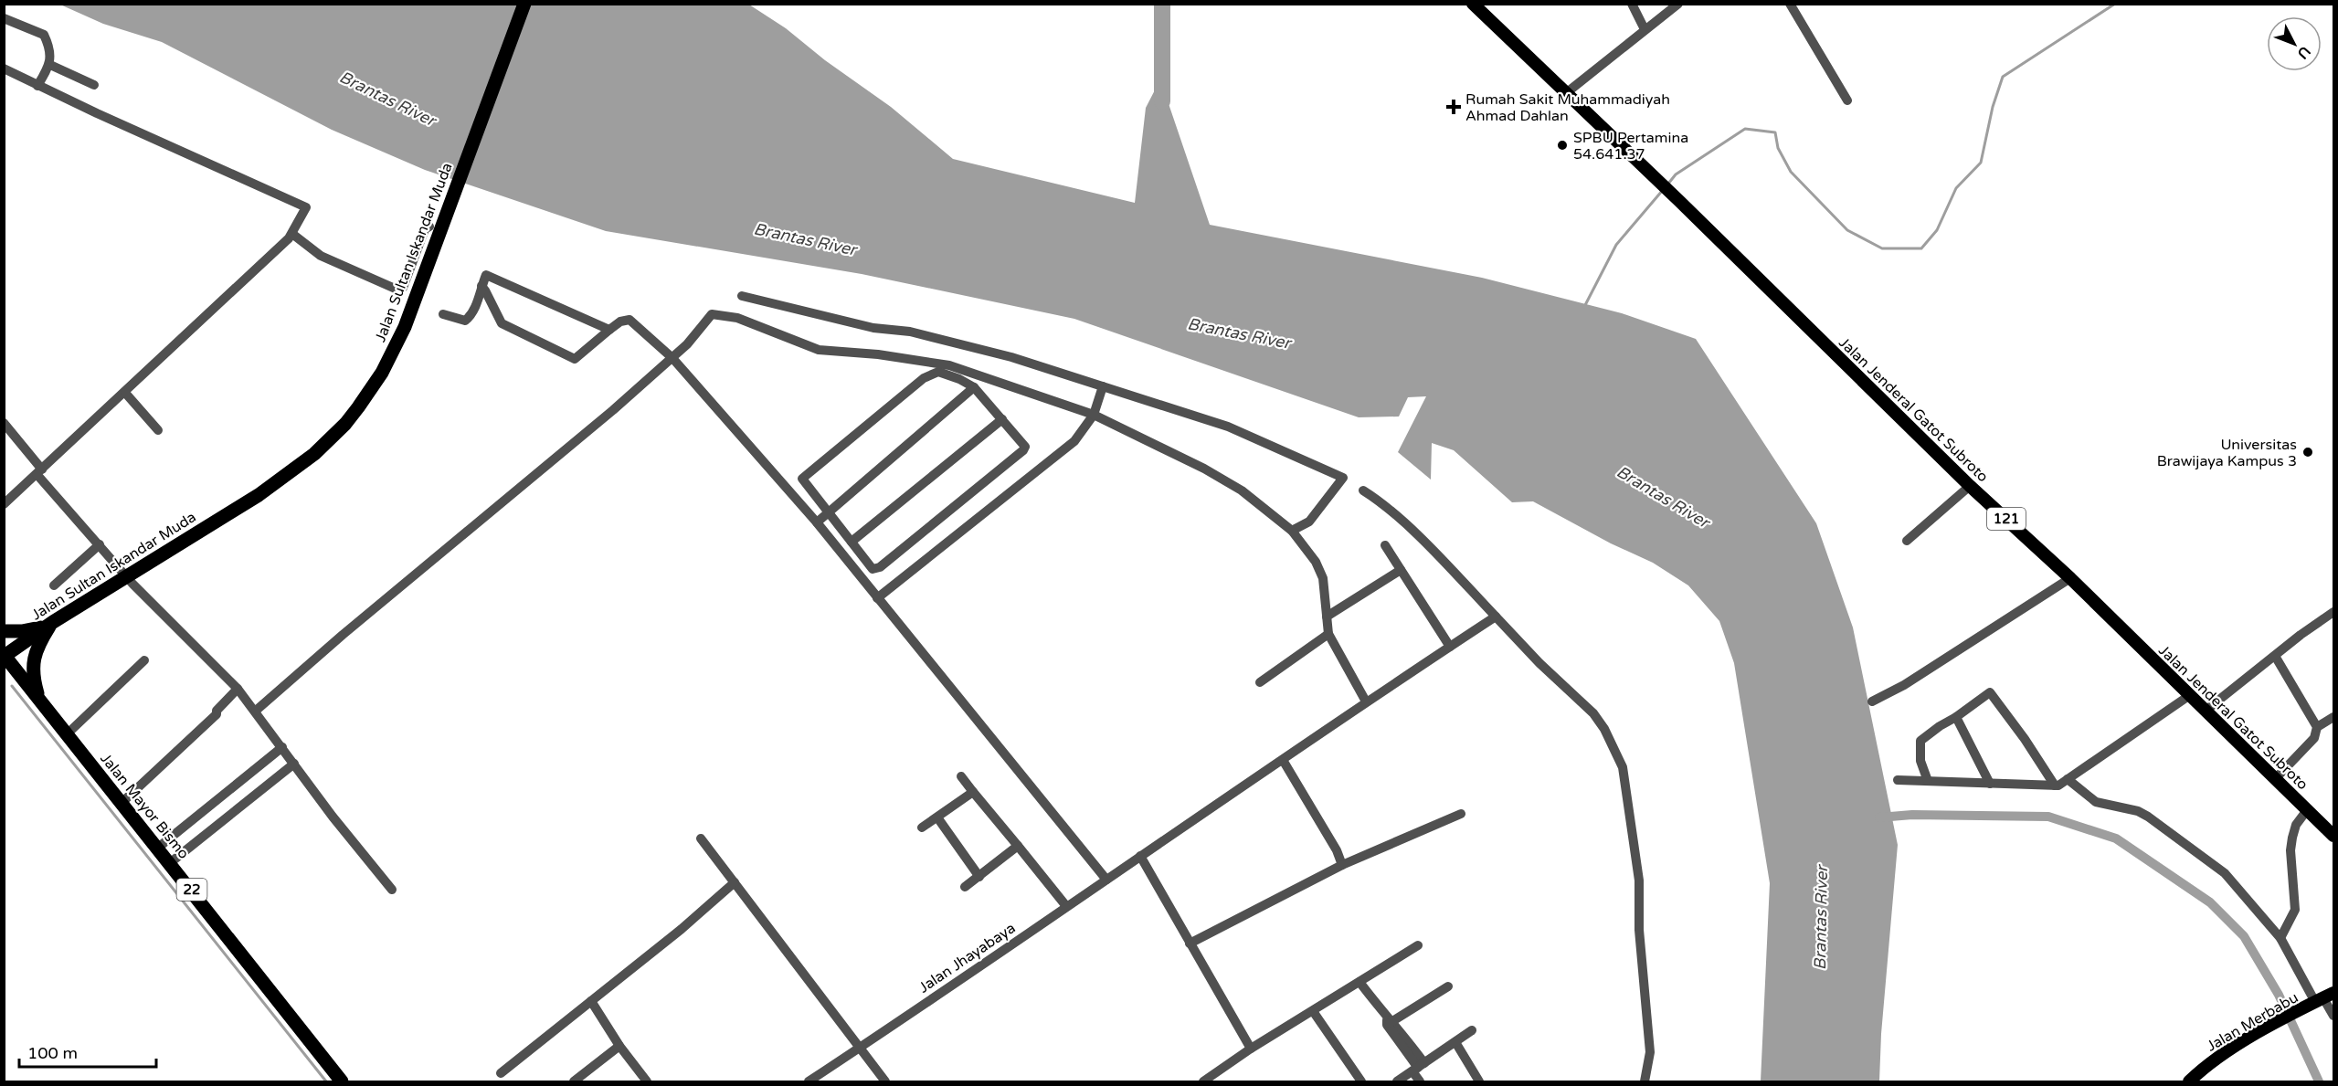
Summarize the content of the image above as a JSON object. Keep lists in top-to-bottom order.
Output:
{
  "streets": {
    "highway": ["Jalan Sultan Iskandar Muda", "Jalan Mayor Bismo", "22"],
    "main road": ["Jalan Jenderal Gatot Subroto", "121", "Jalan Merbabu"],
    "street": ["Jalan Jhayabaya"]
  },
  "crossings": [
    ["Jalan Sultan Iskandar Muda", "Jalan Mayor Bismo"],
    ["Jalan Sultan Iskandar Muda", "22"],
    ["Jalan Mayor Bismo", "22"]
  ],
  "water": ["Brantas River"],
  "places": {
    "health": ["Rumah Sakit Muhammadiyah Ahmad Dahlan"],
    "other": ["SPBU Pertamina 54.641.37", "Universitas Brawijaya Kampus 3"]
  },
  "scale_bar": "100 m",
  "north": "bottom right"
}
